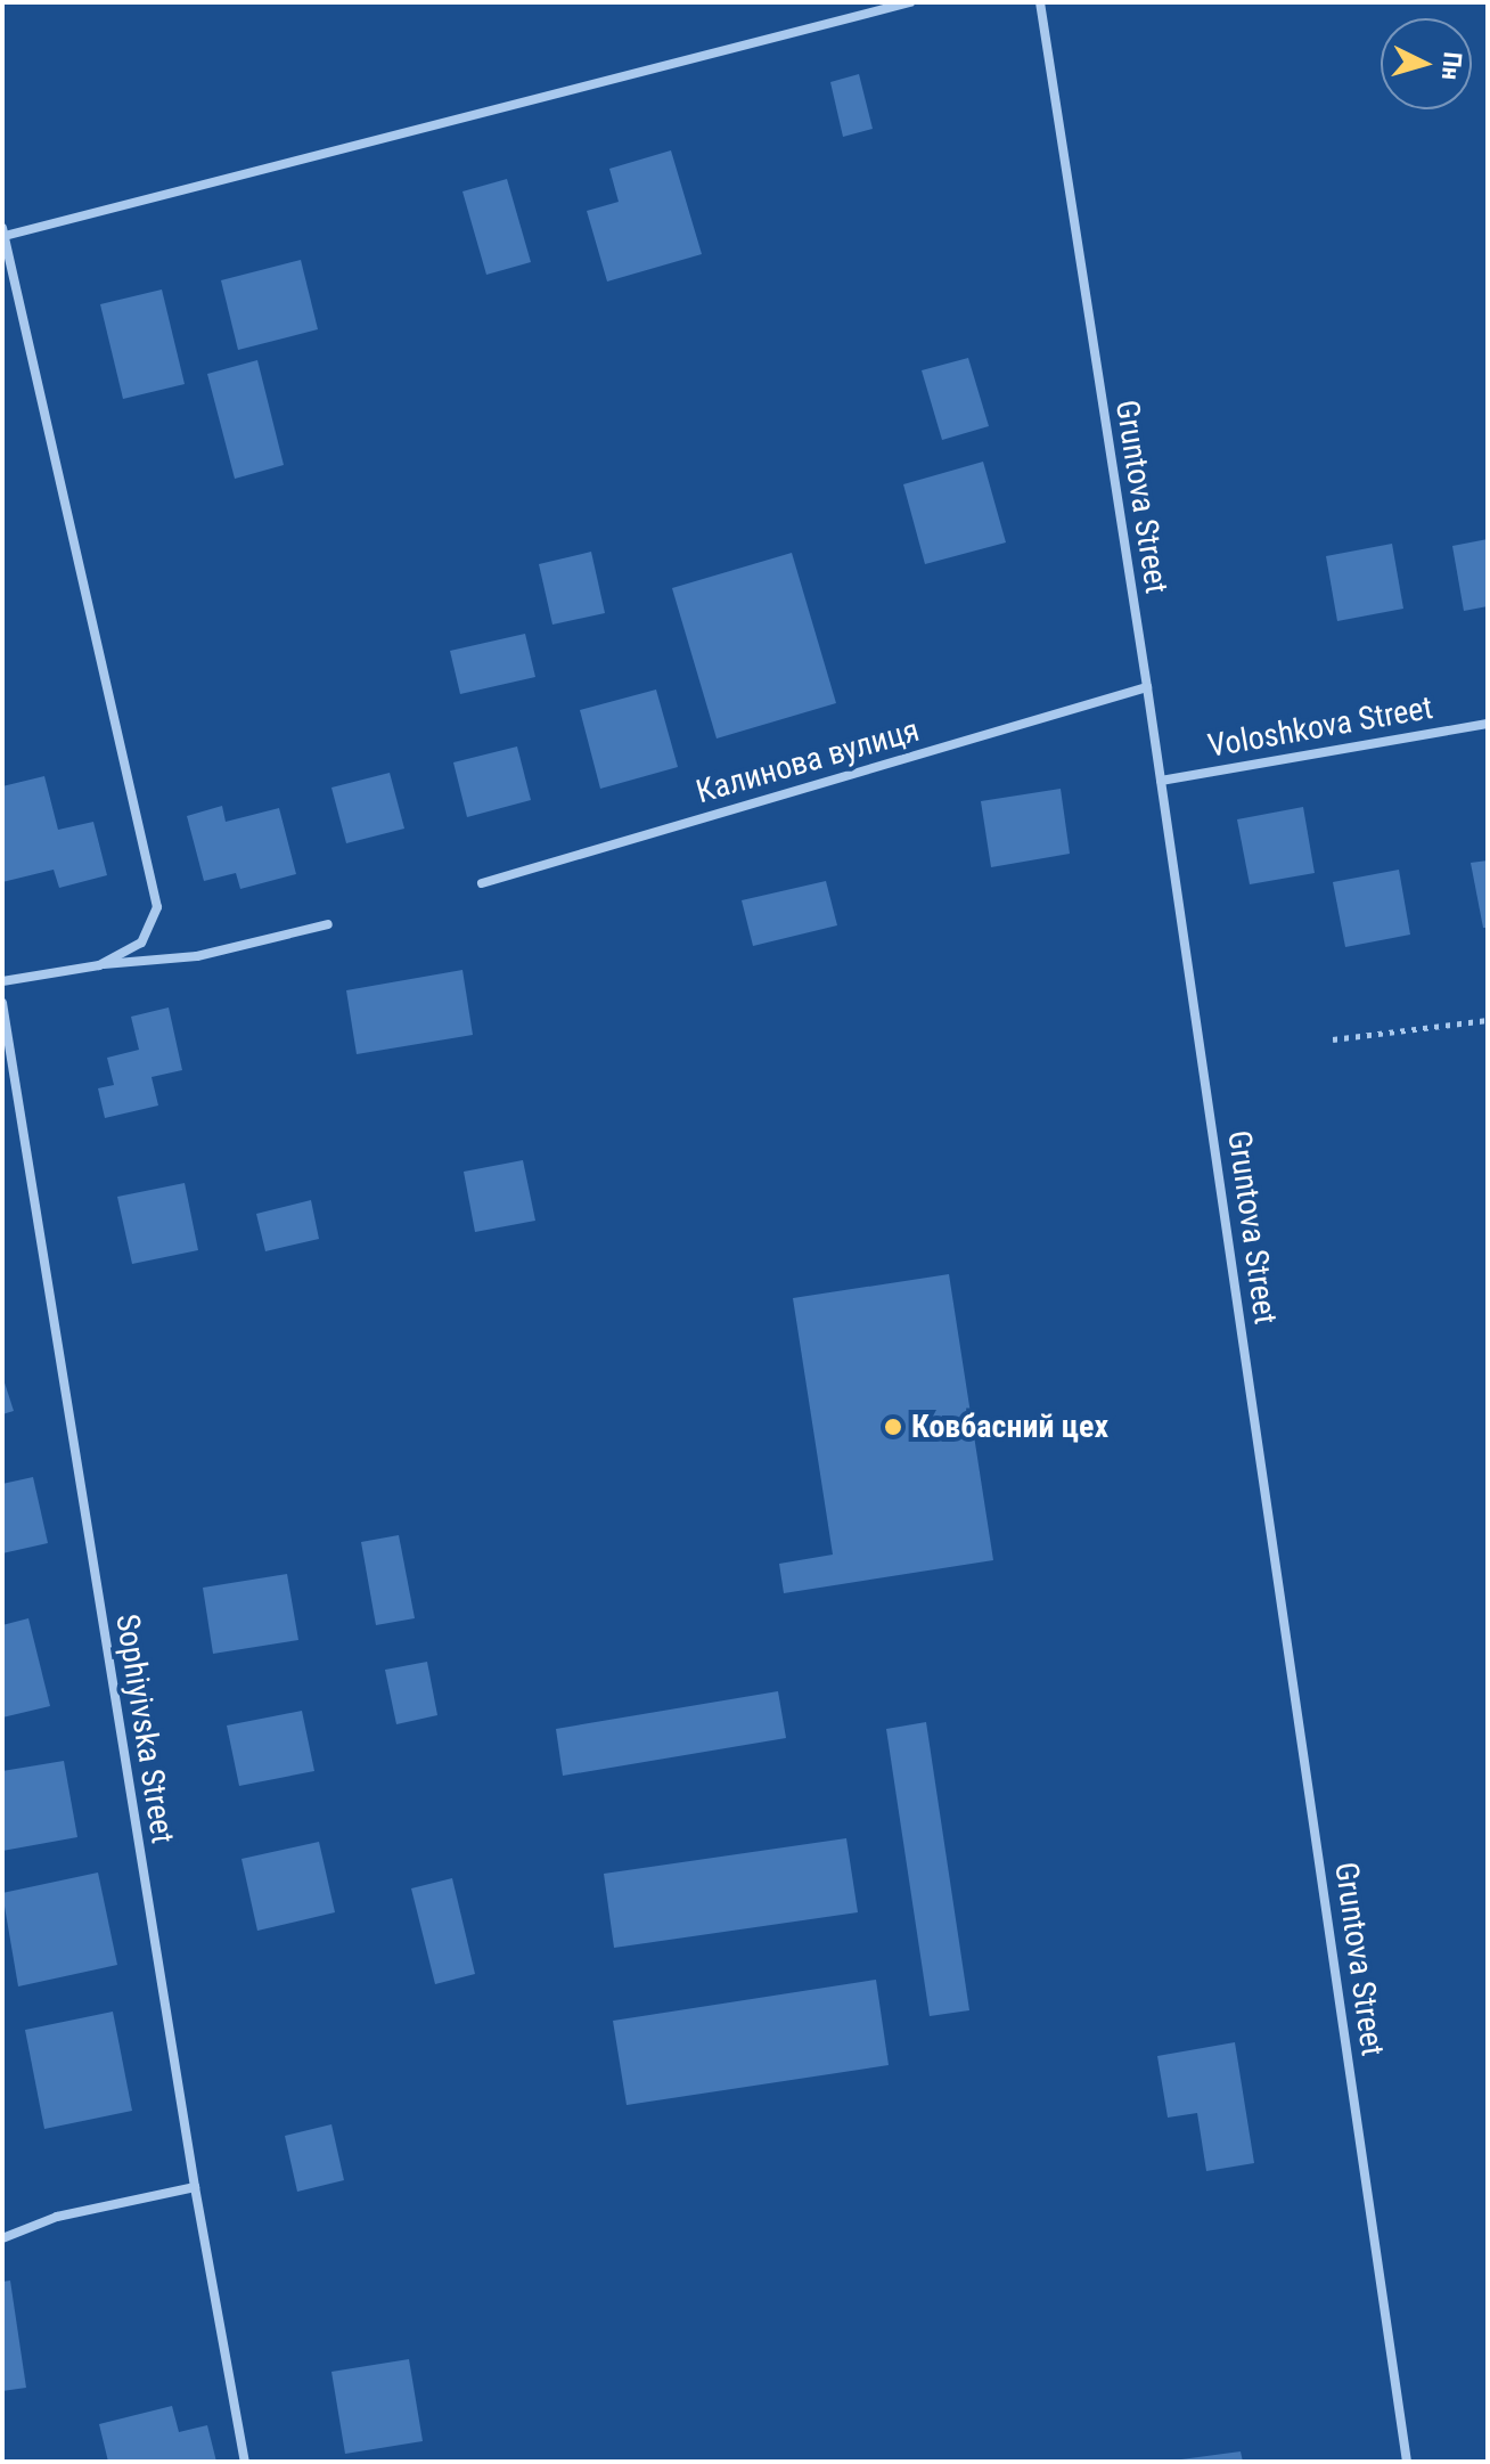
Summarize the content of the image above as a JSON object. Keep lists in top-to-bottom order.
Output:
{
  "streets": {
    "street": [
      "Gruntova Street",
      "Voloshkova Street",
      "Калинова вулиця",
      "Sophiyivska Street"
    ]
  },
  "crossings": [
    ["Gruntova Street", "Voloshkova Street"],
    ["Gruntova Street", "Калинова вулиця"]
  ],
  "places": ["Ковбасний цех"],
  "north": "right"
}
